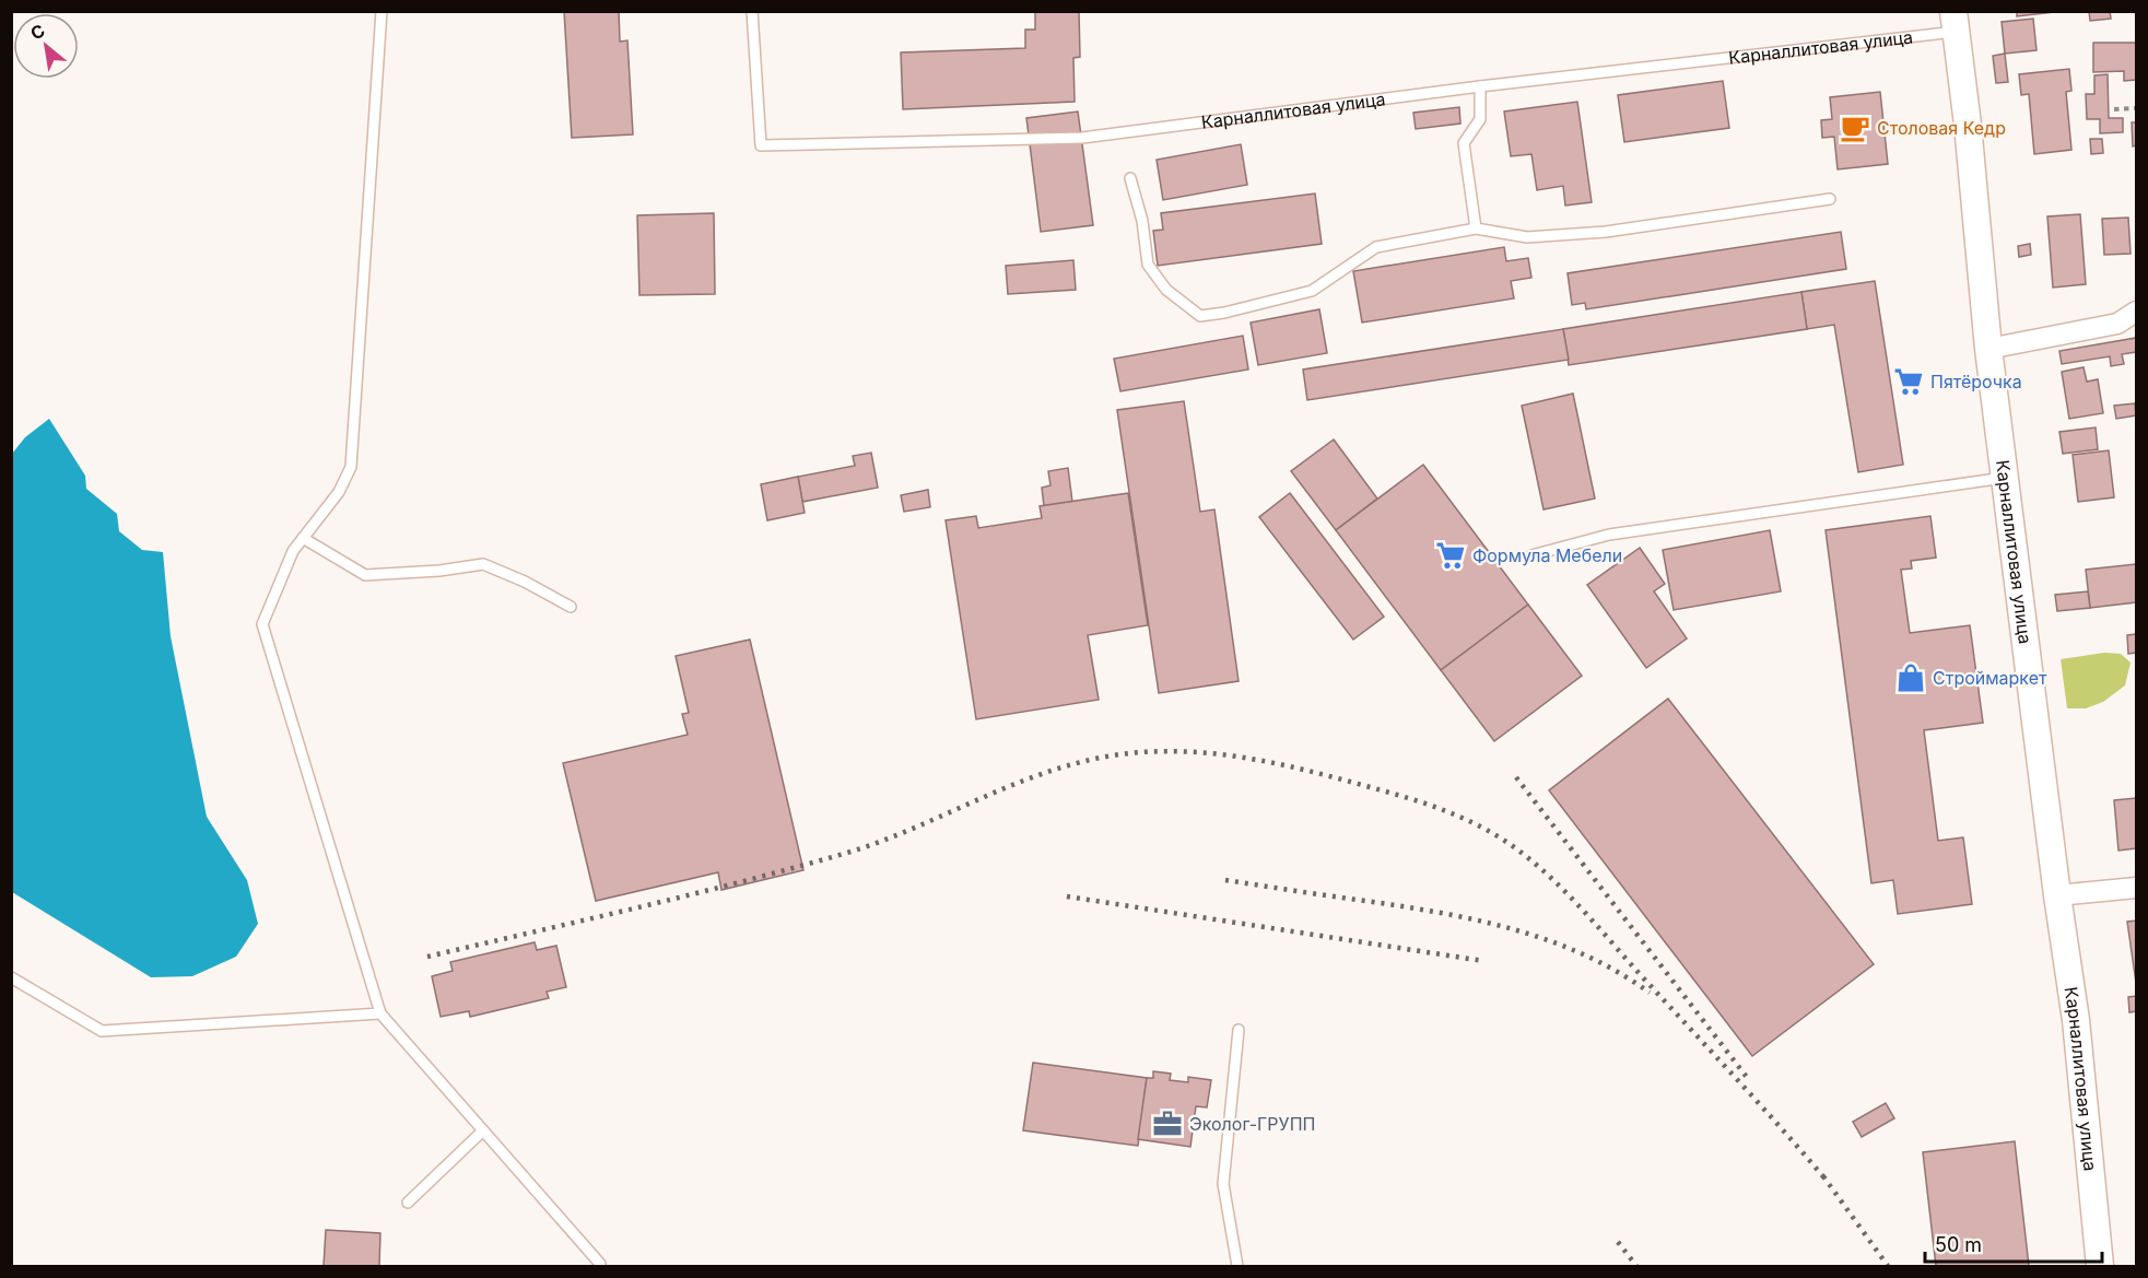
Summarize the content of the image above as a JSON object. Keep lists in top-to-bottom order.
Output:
{
  "streets": {
    "street": ["Карналлитовая улица"]
  },
  "places": {
    "cafe": ["Столовая Кедр"],
    "supermarket": ["Пятёрочка", "Формула Мебели"],
    "shop": ["Строймаркет"],
    "office": ["Эколог-ГРУПП"]
  },
  "scale_bar": "50 m",
  "north": "top left"
}
